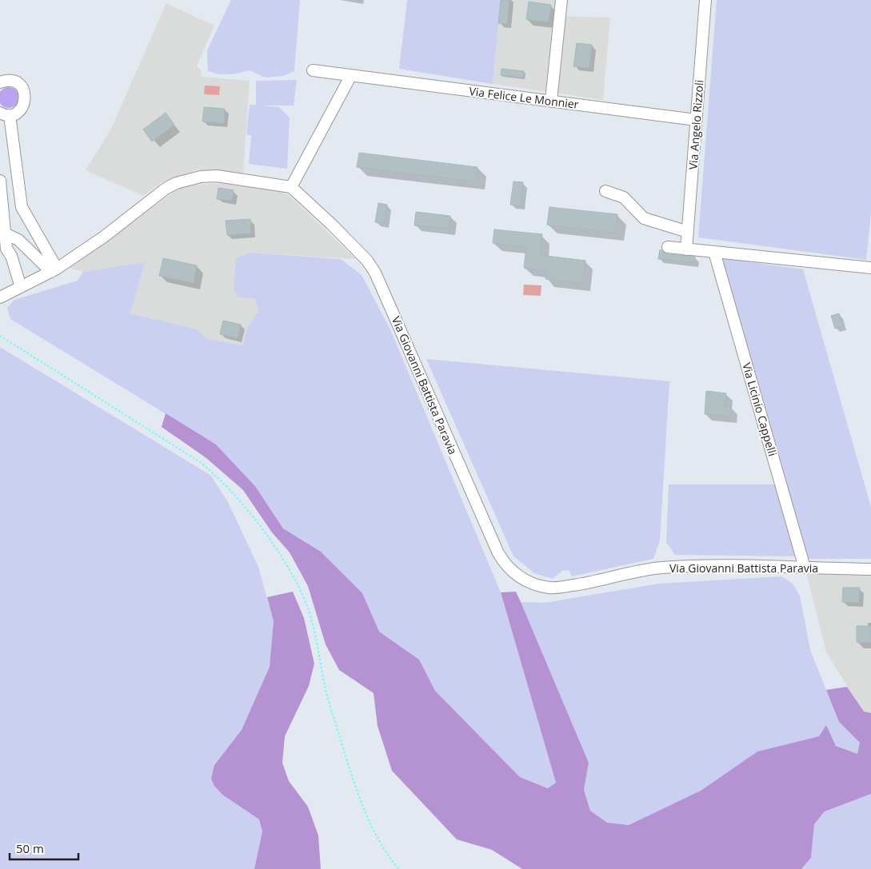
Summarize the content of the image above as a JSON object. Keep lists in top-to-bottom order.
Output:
{
  "streets": {
    "street": [
      "Via Felice Le Monnier",
      "Via Angelo Rizzoli",
      "Via Giovanni Battista Paravia",
      "Via Licinio Cappelli"
    ]
  },
  "crossings": [
    ["Via Felice Le Monnier", "Via Angelo Rizzoli"],
    ["Via Giovanni Battista Paravia", "Via Licinio Cappelli"]
  ],
  "scale_bar": "50 m"
}
